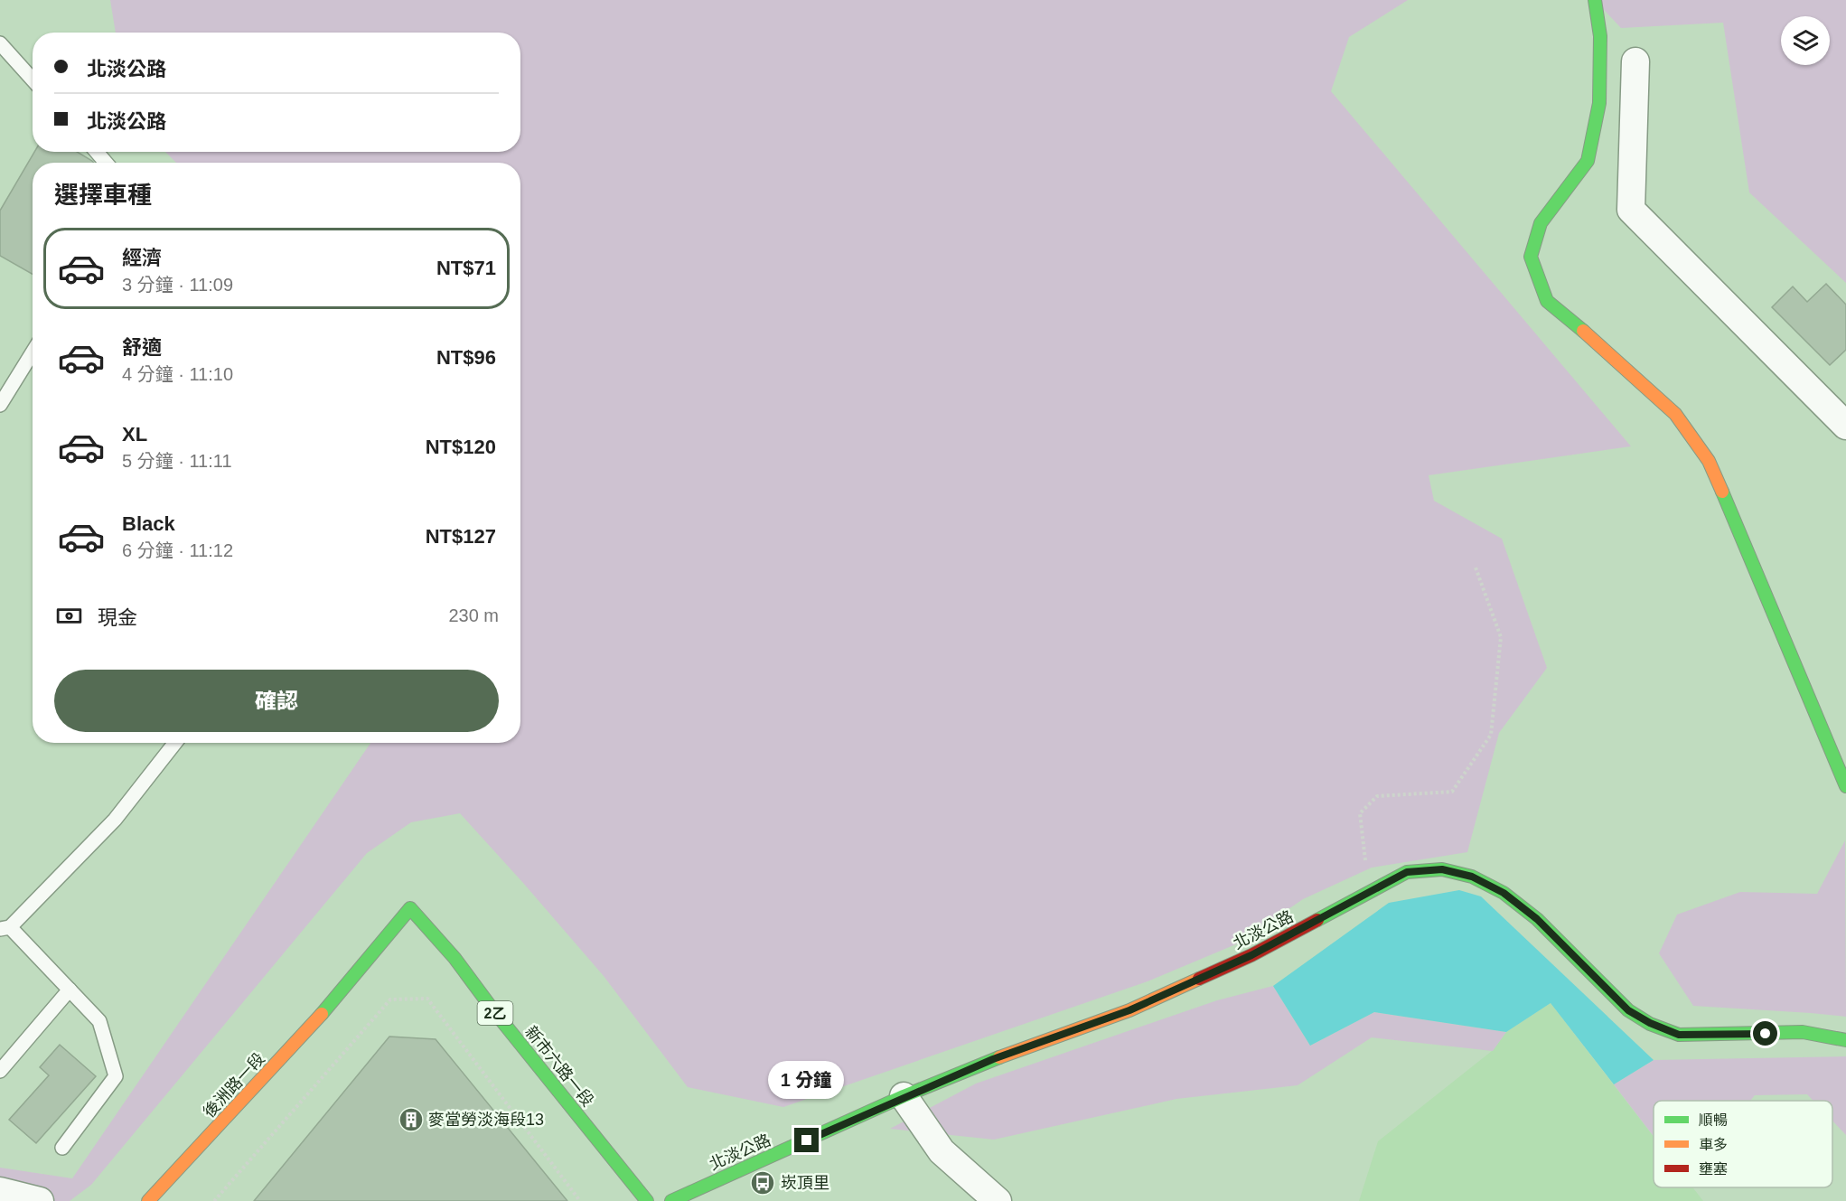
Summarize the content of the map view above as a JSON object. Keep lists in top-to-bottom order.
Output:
{
  "streets": {
    "main road": [
      "北淡公路",
      "2乙",
      "新市六路一段",
      "後洲路一段"
    ]
  },
  "crossings": [
    ["新市六路一段", "後洲路一段"]
  ],
  "places": {
    "building": ["麥當勞淡海段13"],
    "bus stop": ["崁頂里"]
  },
  "legend": ["順暢", "車多", "壅塞"],
  "page": {
    "banner": ["北淡公路", "北淡公路"],
    "heading": "選擇車種",
    "list": [
      {
        "name": "經濟",
        "note": "3 分鐘 · 11:09",
        "value": "NT$71"
      },
      {
        "name": "舒適",
        "note": "4 分鐘 · 11:10",
        "value": "NT$96"
      },
      {
        "name": "XL",
        "note": "5 分鐘 · 11:11",
        "value": "NT$120"
      },
      {
        "name": "Black",
        "note": "6 分鐘 · 11:12",
        "value": "NT$127"
      }
    ],
    "pay": ["現金", "230 m"],
    "buttons": "確認",
    "bubble": "1 分鐘"
  }
}
